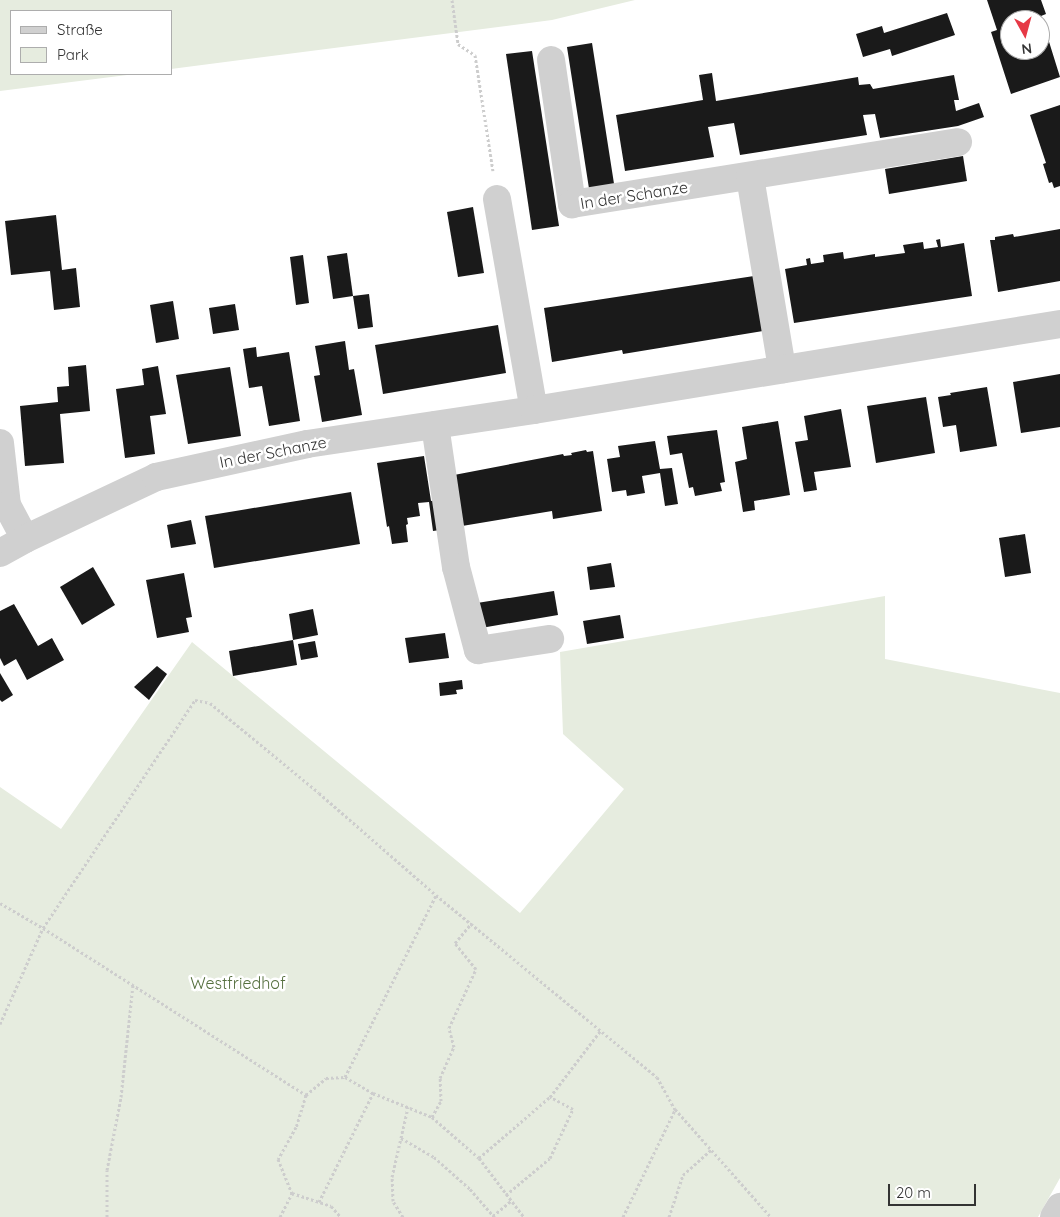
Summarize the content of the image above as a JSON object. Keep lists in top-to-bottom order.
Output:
{
  "streets": {
    "street": ["In der Schanze"]
  },
  "parks": ["Westfriedhof"],
  "legend": ["Straße", "Park"],
  "scale_bar": "20 m",
  "north": "bottom"
}
